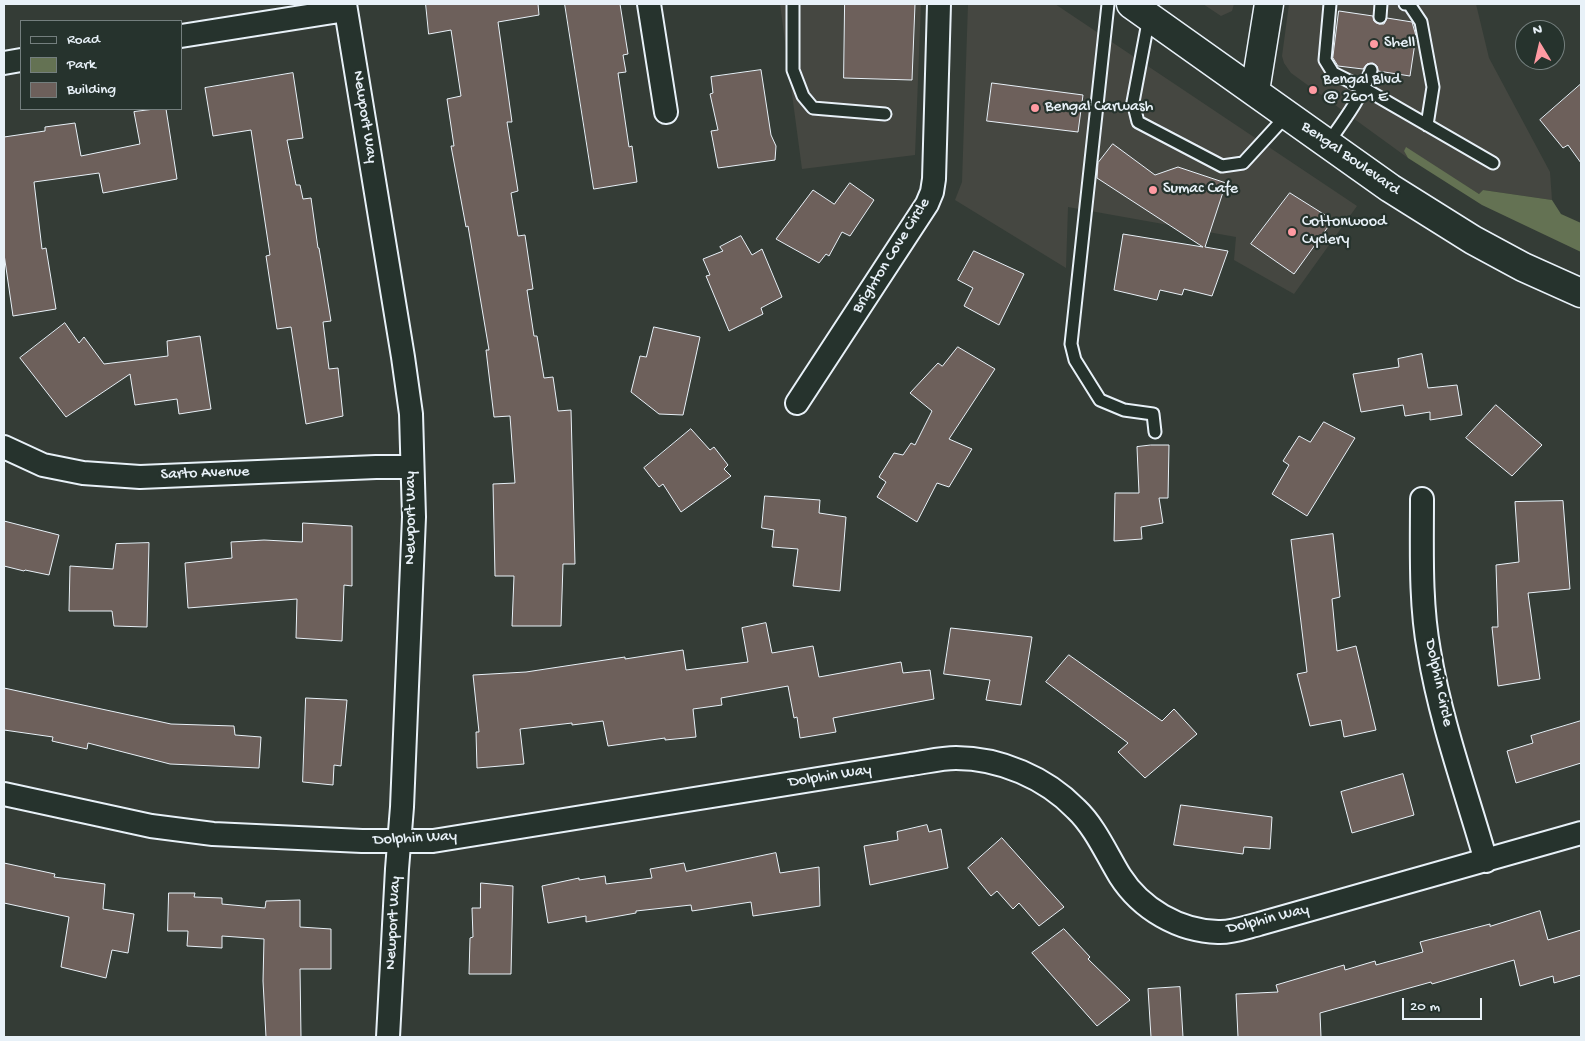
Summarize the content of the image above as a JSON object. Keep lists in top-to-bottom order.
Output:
{
  "streets": {
    "main road": ["Bengal Boulevard"],
    "street": [
      "Newport Way",
      "Brighton Cove Circle",
      "Sarto Avenue",
      "Dolphin Circle",
      "Dolphin Way"
    ]
  },
  "crossings": [
    ["Newport Way", "Sarto Avenue"],
    ["Newport Way", "Dolphin Way"],
    ["Dolphin Circle", "Dolphin Way"]
  ],
  "places": [
    "Shell",
    "Bengal Blvd @ 2601 E",
    "Bengal Carwash",
    "Sumac Cafe",
    "Cottonwood Cyclery"
  ],
  "legend": ["Road", "Park", "Building"],
  "scale_bar": "20 m",
  "north": "top"
}
